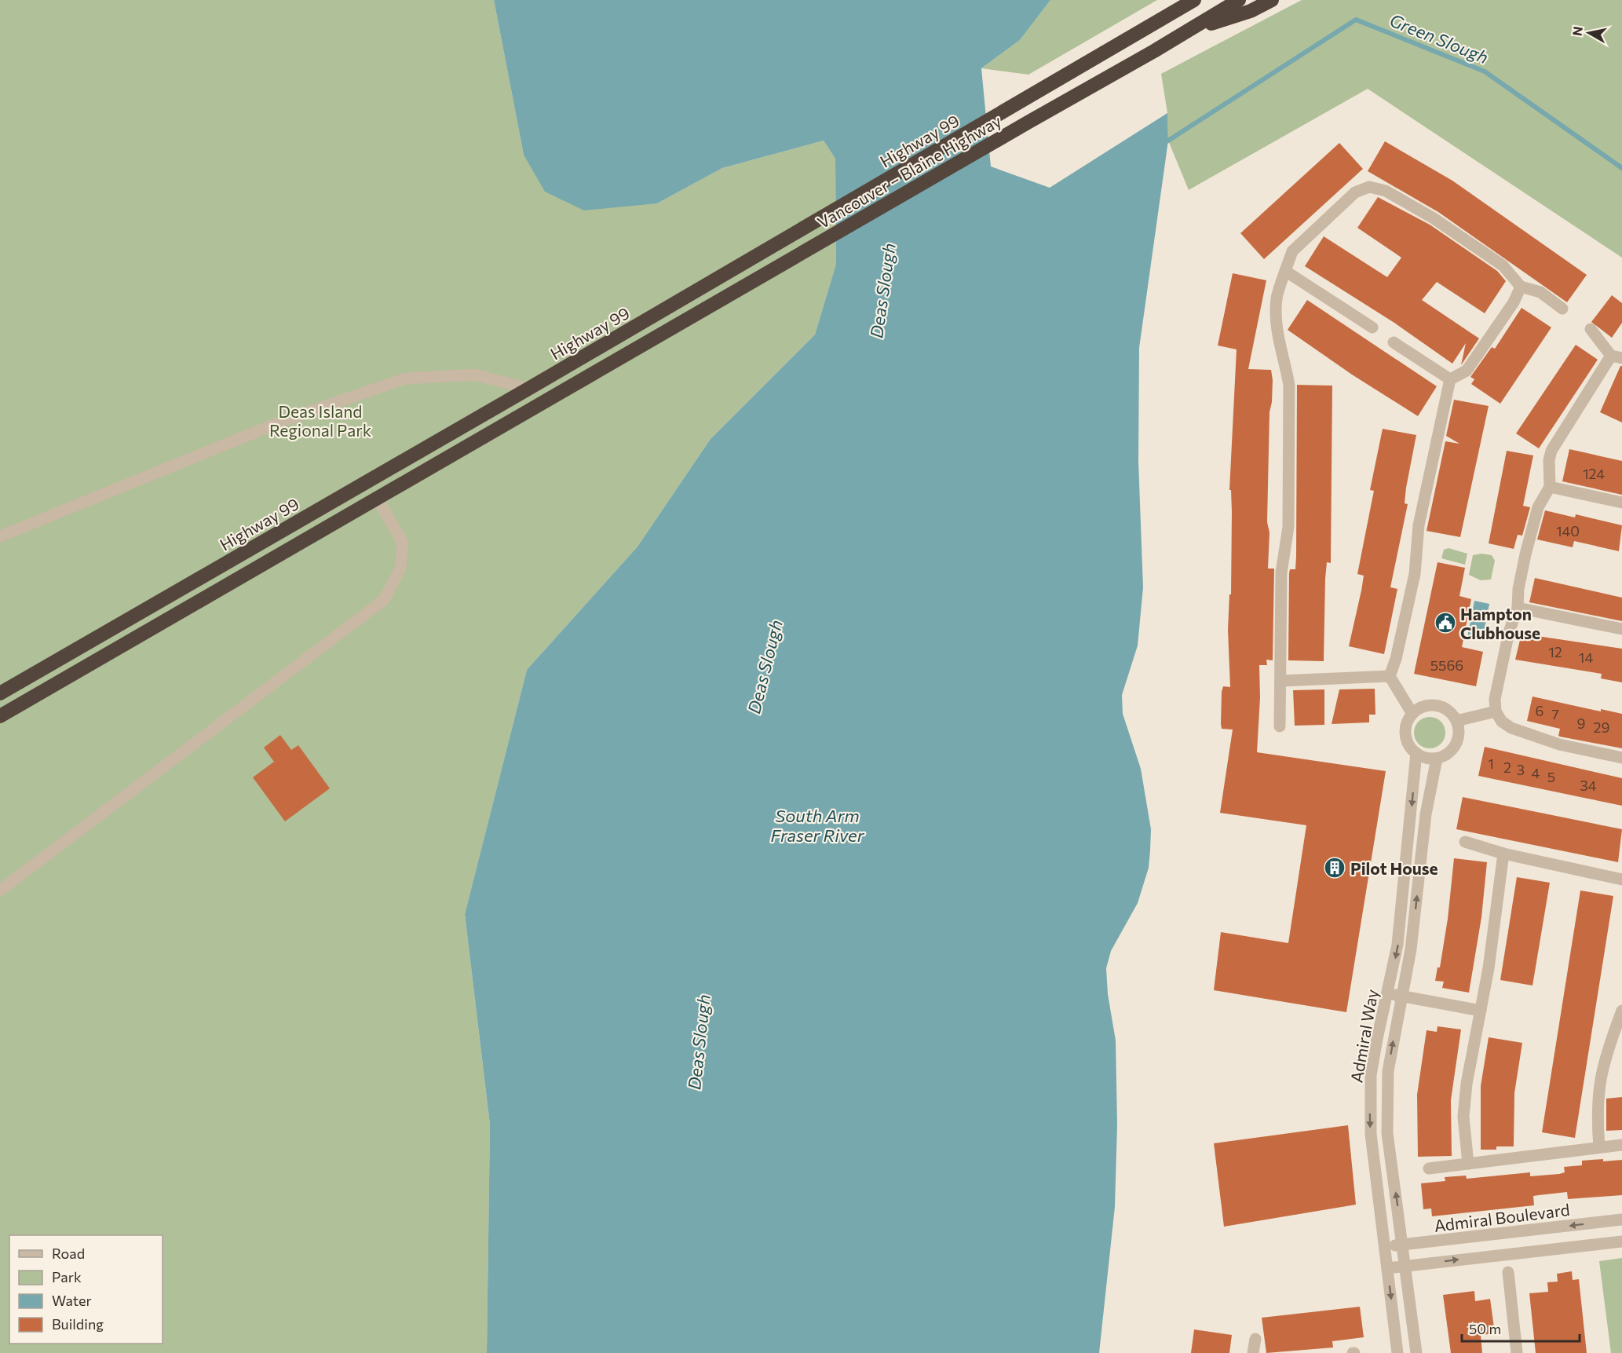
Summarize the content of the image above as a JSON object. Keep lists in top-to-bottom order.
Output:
{
  "streets": {
    "highway": ["Highway 99", "Vancouver – Blaine Highway"],
    "street": ["Admiral Way", "Admiral Boulevard"]
  },
  "crossings": [
    ["Admiral Way", "Admiral Boulevard"]
  ],
  "water": ["Green Slough", "Deas Slough", "South Arm Fraser River"],
  "parks": ["Deas Island Regional Park"],
  "places": {
    "public building": ["Hampton Clubhouse"],
    "building": ["Pilot House"]
  },
  "house_numbers": [
    "124",
    "140",
    "12",
    "14",
    "5566",
    "6",
    "7",
    "9",
    "29",
    "1",
    "2",
    "3",
    "4",
    "5",
    "34"
  ],
  "legend": [
    "Road",
    "Park",
    "Water",
    "Building"
  ],
  "scale_bar": "50 m",
  "north": "left"
}
